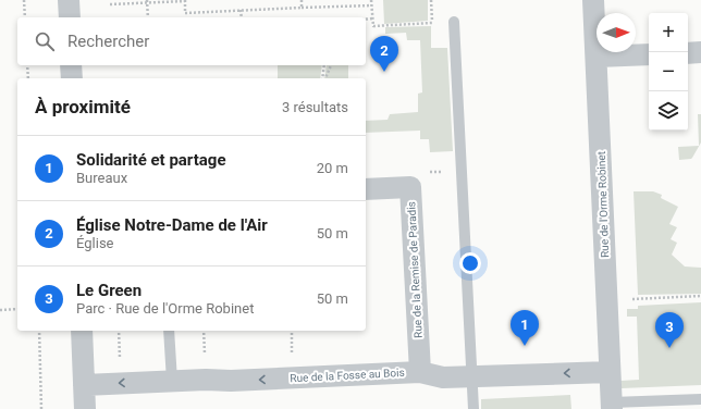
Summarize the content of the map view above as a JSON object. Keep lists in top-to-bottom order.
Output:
{
  "streets": {
    "street": ["Rue de l'Orme Robinet", "Rue de la Remise de Paradis", "Rue de la Fosse au Bois"]
  },
  "crossings": [
    ["Rue de l'Orme Robinet", "Rue de la Fosse au Bois"],
    ["Rue de la Remise de Paradis", "Rue de la Fosse au Bois"]
  ],
  "one_way": ["Rue de la Fosse au Bois"],
  "north": "right",
  "page": {
    "map_buttons": ["+", "−"],
    "search": "Rechercher",
    "pins": ["2", "1", "3"],
    "heading": ["À proximité", "3 résultats"],
    "list": [
      {
        "mark": "1",
        "name": "Solidarité et partage",
        "note": "Bureaux",
        "value": "20 m"
      },
      {
        "mark": "2",
        "name": "Église Notre-Dame de l'Air",
        "note": "Église",
        "value": "50 m"
      },
      {
        "mark": "3",
        "name": "Le Green",
        "note": "Parc · Rue de l'Orme Robinet",
        "value": "50 m"
      }
    ]
  }
}
